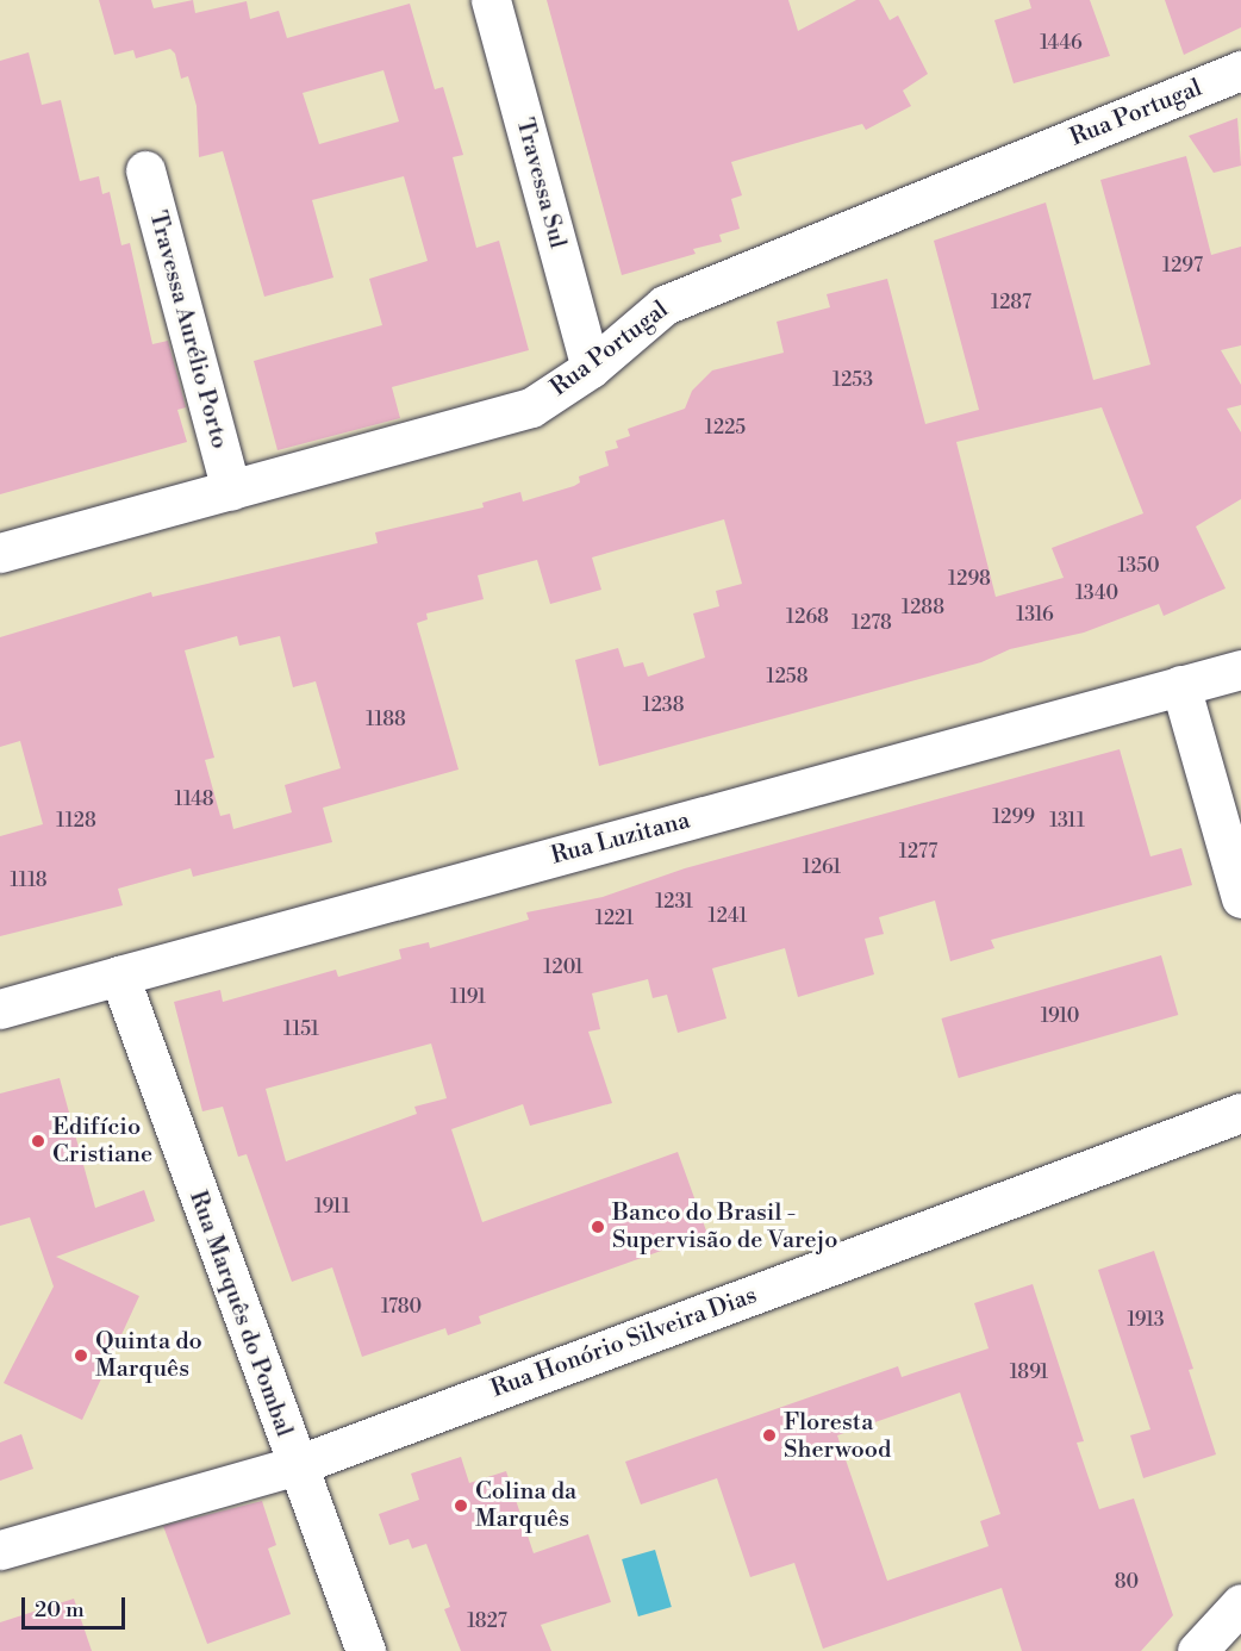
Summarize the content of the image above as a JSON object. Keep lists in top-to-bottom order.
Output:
{
  "streets": {
    "street": [
      "Rua Portugal",
      "Travessa Sul",
      "Travessa Aurélio Porto",
      "Rua Luzitana",
      "Rua Marquês do Pombal",
      "Rua Honório Silveira Dias"
    ]
  },
  "crossings": [
    ["Rua Portugal", "Travessa Sul"],
    ["Rua Portugal", "Travessa Aurélio Porto"],
    ["Rua Luzitana", "Rua Marquês do Pombal"],
    ["Rua Marquês do Pombal", "Rua Honório Silveira Dias"]
  ],
  "places": [
    "Edifício Cristiane",
    "Banco do Brasil - Supervisão de Varejo",
    "Quinta do Marquês",
    "Floresta Sherwood",
    "Colina da Marquês"
  ],
  "house_numbers": [
    "1446",
    "1297",
    "1287",
    "1253",
    "1225",
    "1350",
    "1298",
    "1340",
    "1288",
    "1316",
    "1268",
    "1278",
    "1258",
    "1238",
    "1188",
    "1148",
    "1299",
    "1128",
    "1311",
    "1277",
    "1261",
    "1118",
    "1231",
    "1241",
    "1221",
    "1201",
    "1191",
    "1910",
    "1151",
    "1911",
    "1780",
    "1913",
    "1891",
    "80",
    "1827"
  ],
  "scale_bar": "20 m"
}
